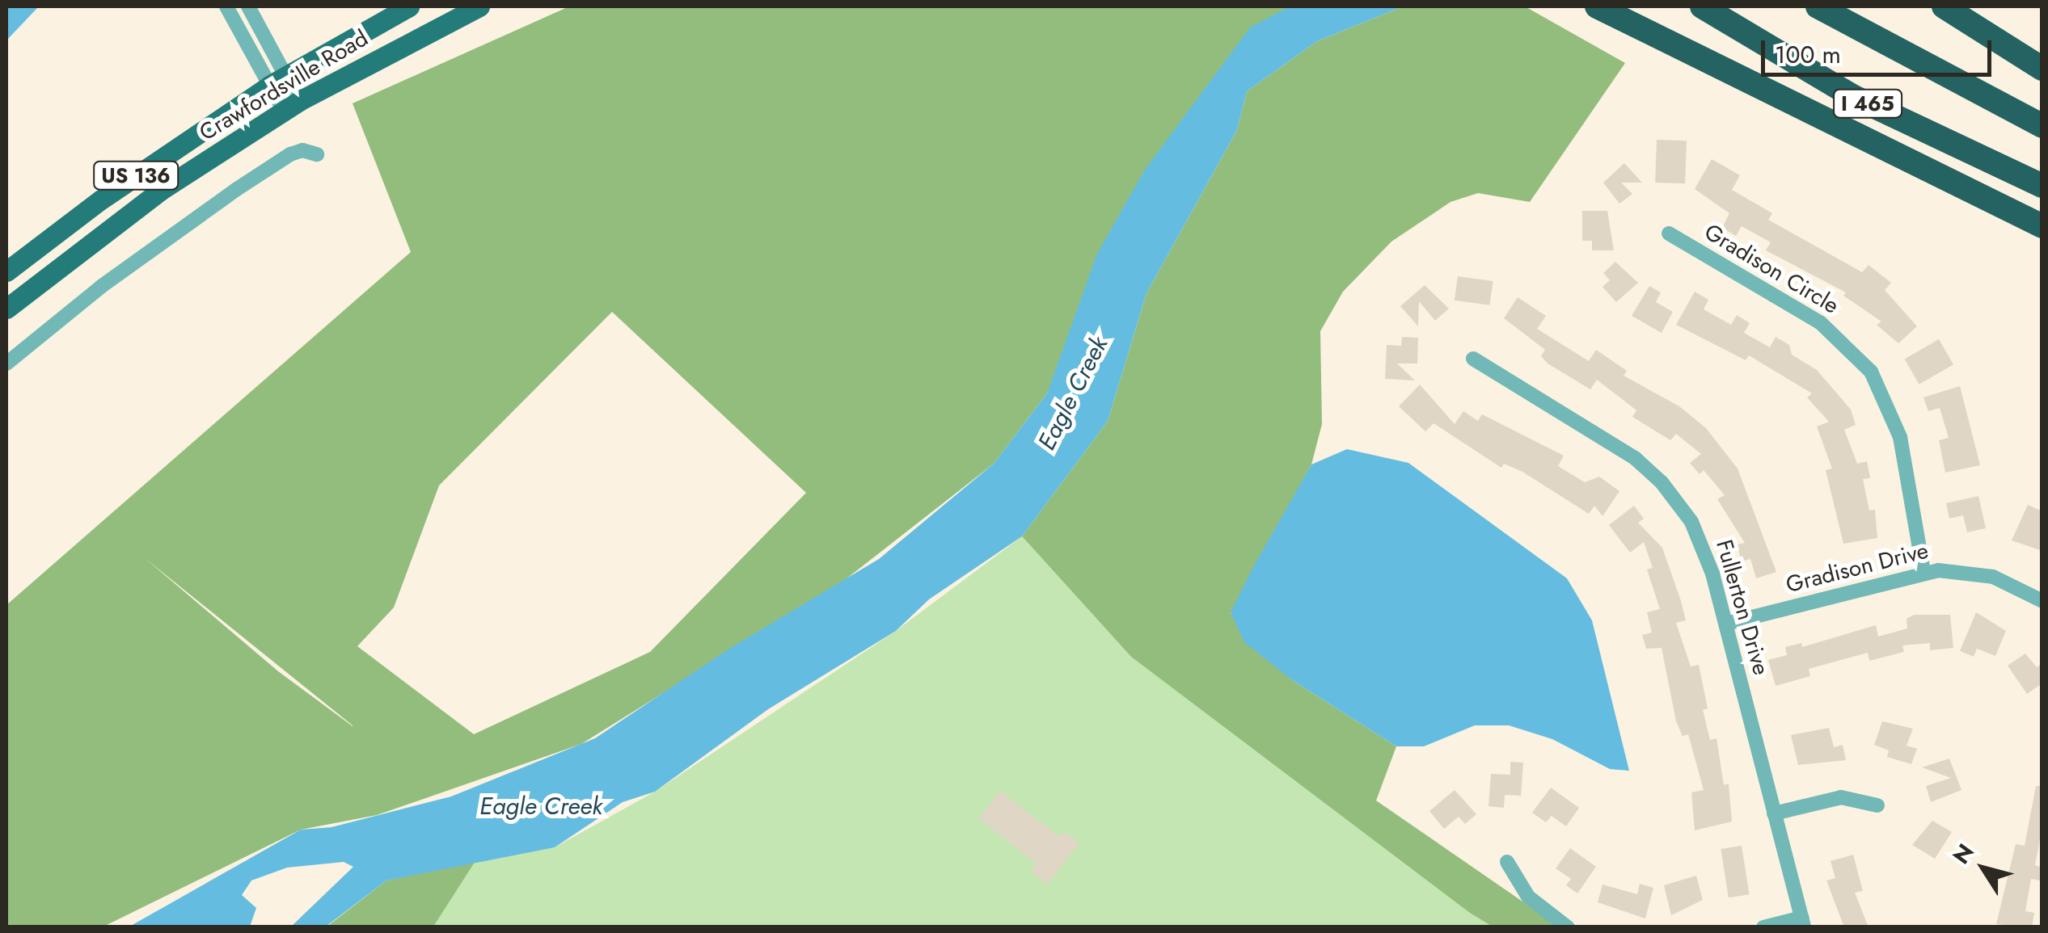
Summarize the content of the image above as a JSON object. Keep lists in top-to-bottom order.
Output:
{
  "streets": {
    "highway": ["I 465"],
    "main road": ["Crawfordsville Road", "US 136"],
    "street": ["Gradison Circle", "Gradison Drive", "Fullerton Drive"]
  },
  "crossings": [
    ["Gradison Circle", "Gradison Drive"],
    ["Gradison Drive", "Fullerton Drive"]
  ],
  "water": ["Eagle Creek"],
  "scale_bar": "100 m",
  "north": "top left"
}
